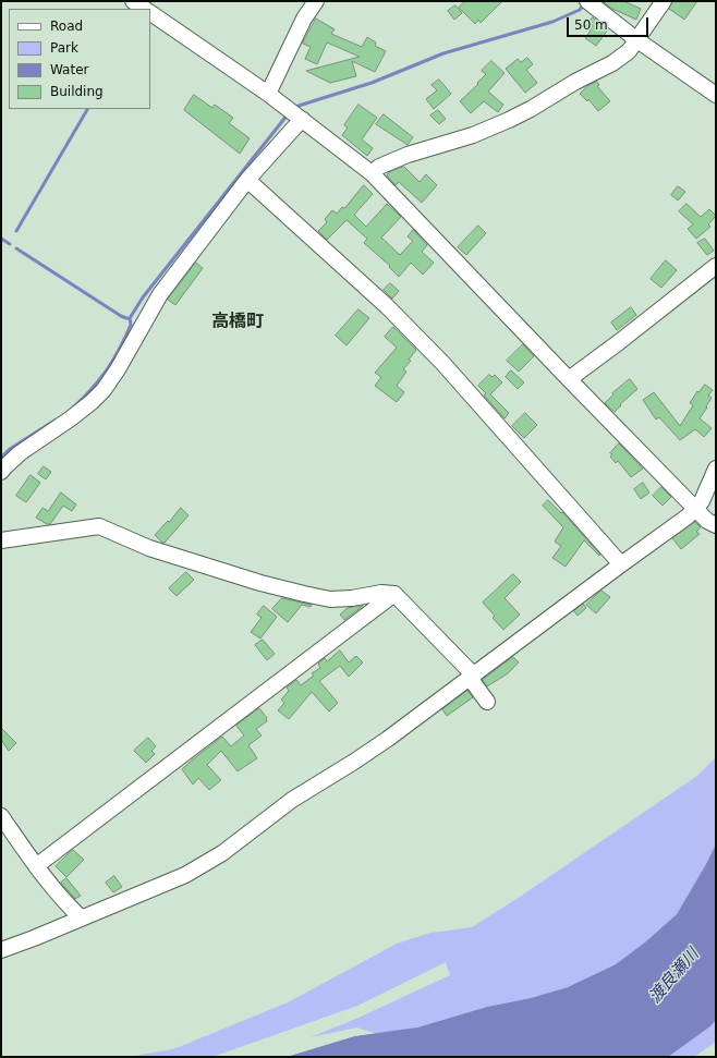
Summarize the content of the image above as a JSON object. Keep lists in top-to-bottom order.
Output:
{
  "districts": ["高橋町"],
  "water": ["渡良瀬川"],
  "legend": [
    "Road",
    "Park",
    "Water",
    "Building"
  ],
  "scale_bar": "50 m"
}
